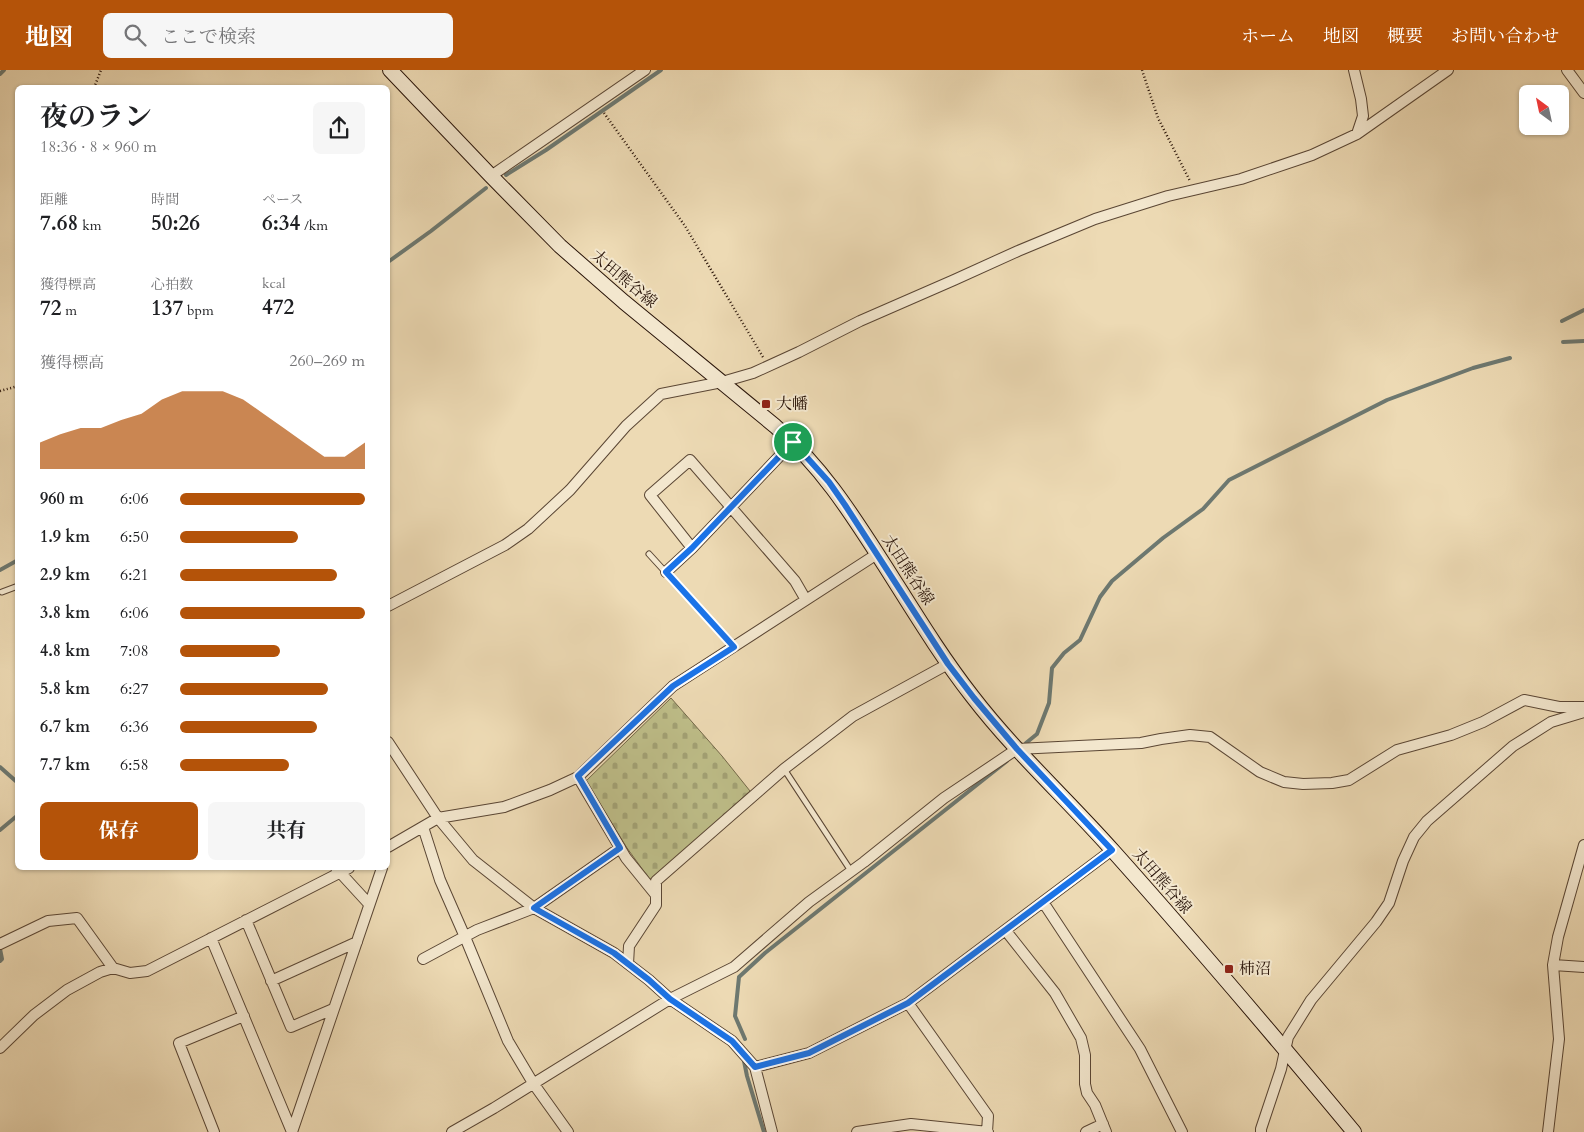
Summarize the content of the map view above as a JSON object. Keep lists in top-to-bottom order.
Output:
{
  "streets": {
    "main road": ["太田熊谷線"]
  },
  "places": {
    "transit": ["大幡", "柿沼"]
  },
  "north": "top left",
  "page": {
    "header": "地図",
    "search": "ここで検索",
    "nav": [
      "ホーム",
      "地図",
      "概要",
      "お問い合わせ"
    ],
    "heading": ["夜のラン", "18:36 · 8 × 960 m"],
    "stats": [
      ["距離", "7.68 km"],
      ["時間", "50:26"],
      ["ペース", "6:34 /km"],
      ["獲得標高", "72 m"],
      ["心拍数", "137 bpm"],
      ["kcal", "472"]
    ],
    "chart": ["獲得標高", "260–269 m"],
    "list": [
      {
        "name": "960 m",
        "note": "6:06"
      },
      {
        "name": "1.9 km",
        "note": "6:50"
      },
      {
        "name": "2.9 km",
        "note": "6:21"
      },
      {
        "name": "3.8 km",
        "note": "6:06"
      },
      {
        "name": "4.8 km",
        "note": "7:08"
      },
      {
        "name": "5.8 km",
        "note": "6:27"
      },
      {
        "name": "6.7 km",
        "note": "6:36"
      },
      {
        "name": "7.7 km",
        "note": "6:58"
      }
    ],
    "buttons": ["保存", "共有"]
  }
}
